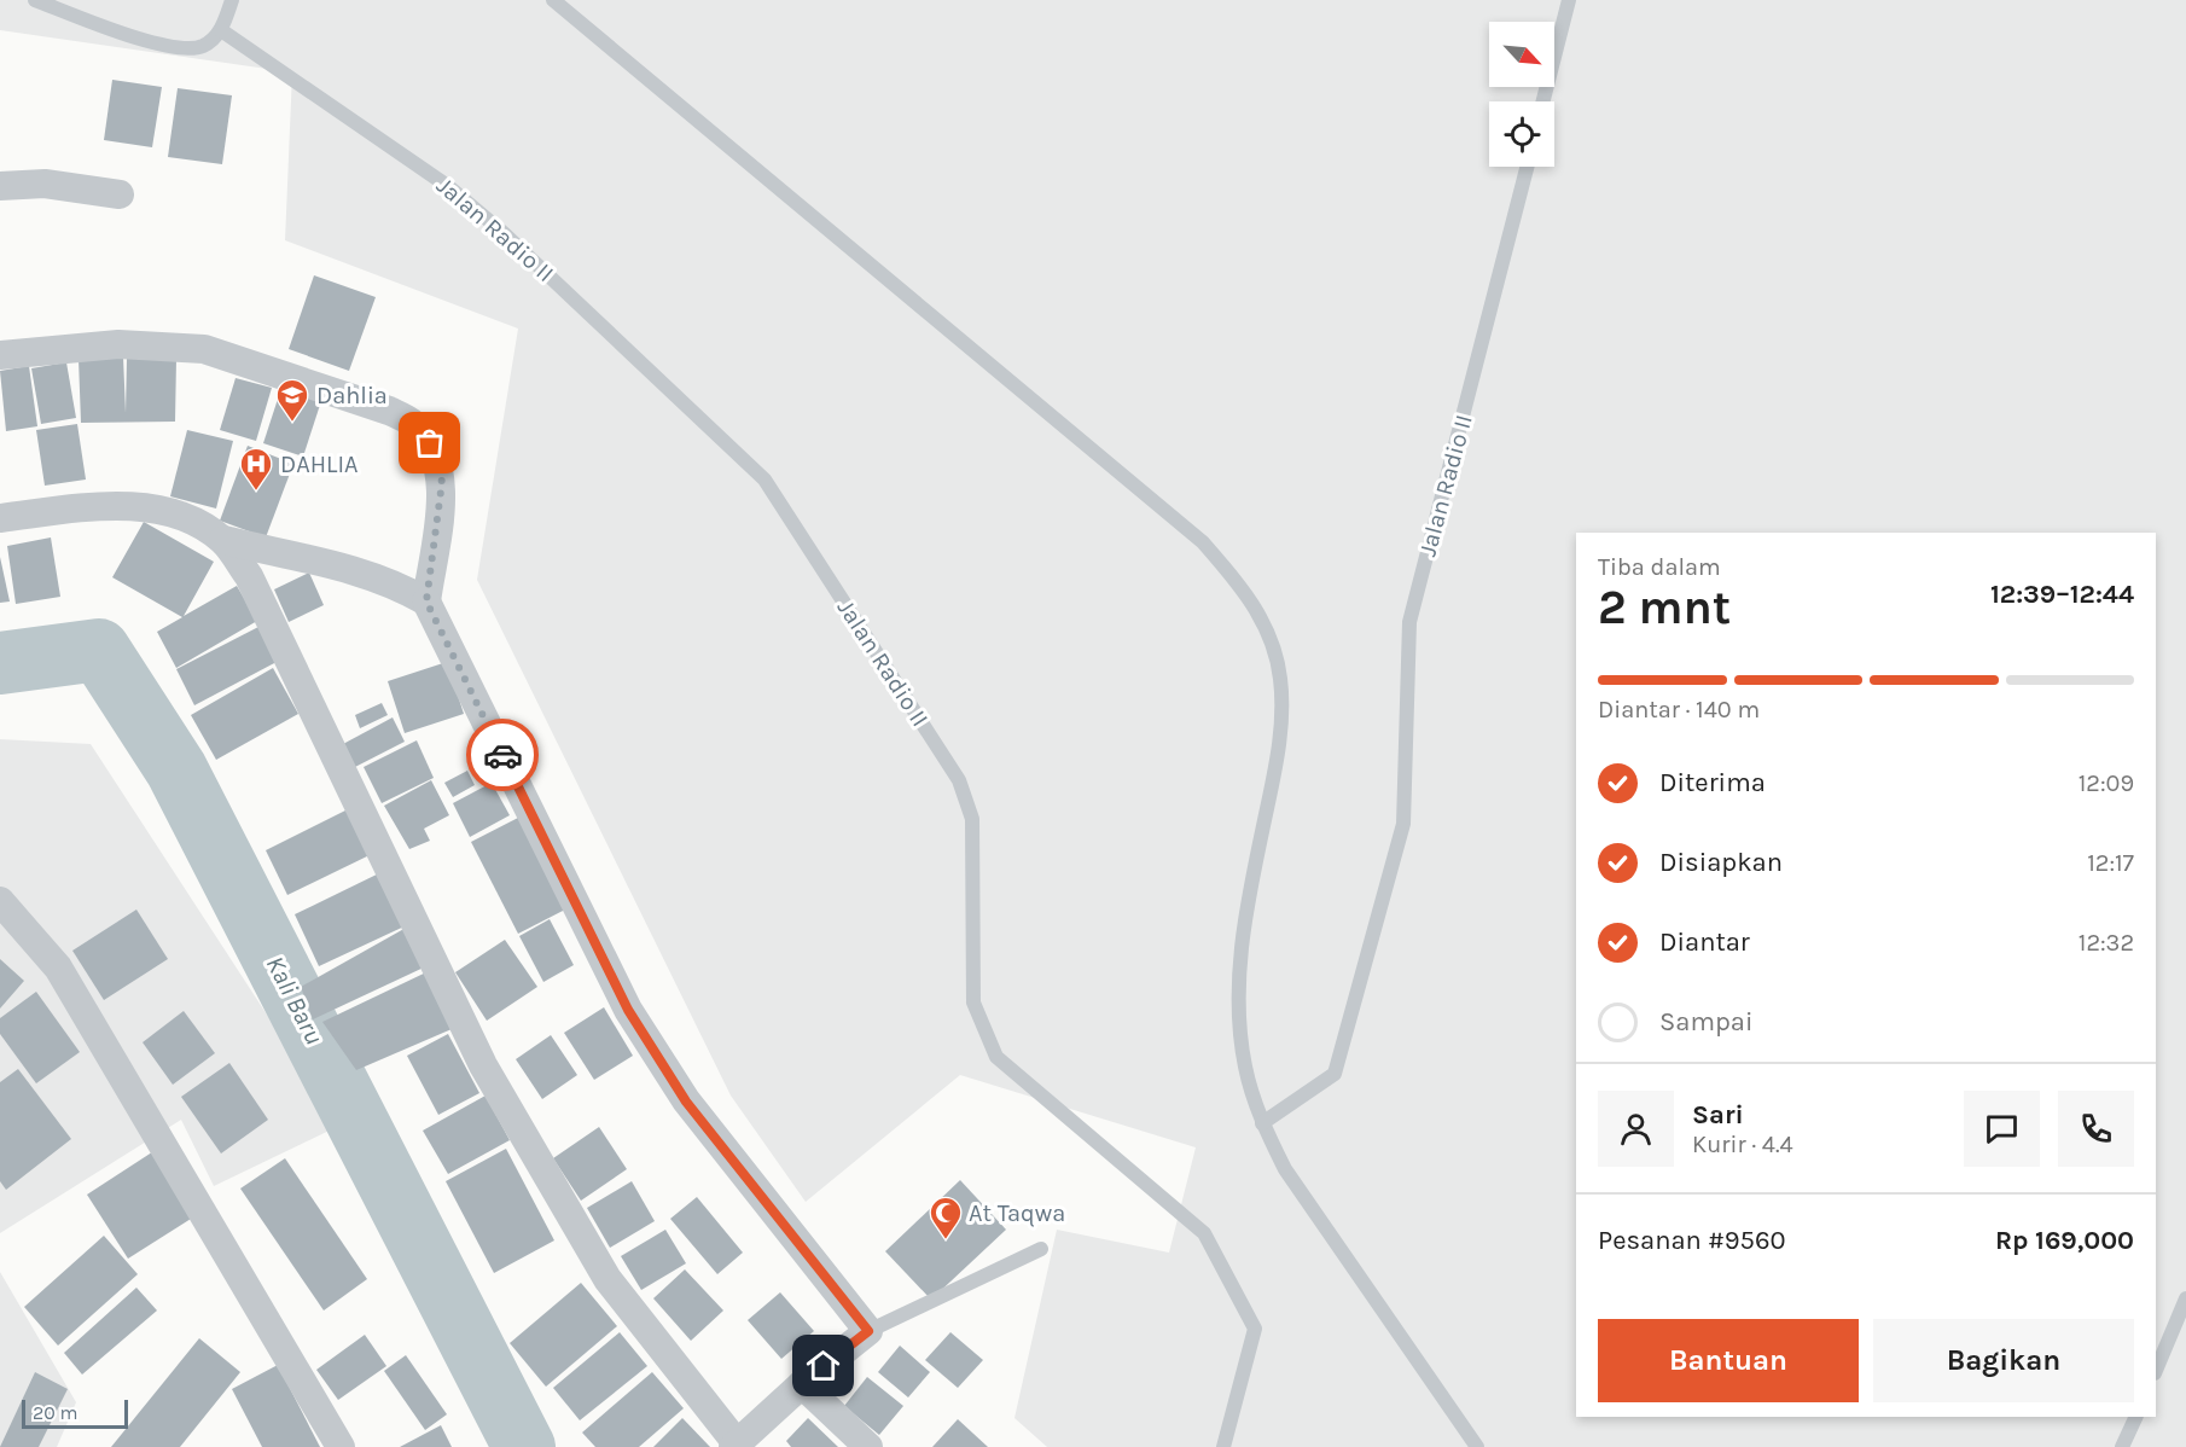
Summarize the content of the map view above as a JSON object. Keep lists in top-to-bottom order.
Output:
{
  "streets": {
    "lane": ["Jalan Radio II"]
  },
  "water": ["Kali Baru"],
  "places": {
    "school or university": ["Dahlia"],
    "hospital": ["DAHLIA"],
    "mosque": ["At Taqwa"]
  },
  "scale_bar": "20 m",
  "north": "bottom right",
  "page": {
    "heading": ["2 mnt", "Tiba dalam", "12:39–12:44"],
    "panel": [
      "Sari",
      "Kurir · 4.4",
      "Pesanan #9560",
      "Rp 169,000"
    ],
    "bar": "Diantar · 140 m",
    "list": [
      ["Diterima", "12:09"],
      ["Disiapkan", "12:17"],
      ["Diantar", "12:32"],
      "Sampai"
    ],
    "buttons": ["Bantuan", "Bagikan"],
    "scale": "20 m"
  }
}
